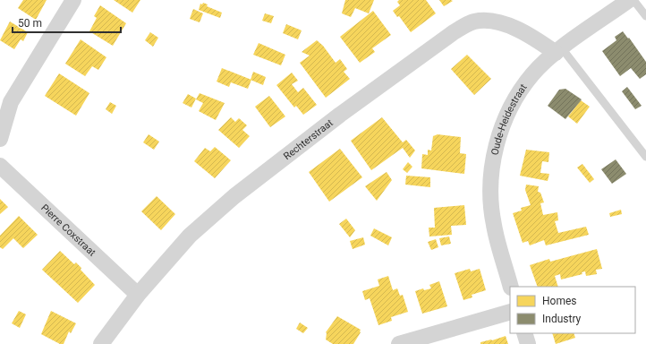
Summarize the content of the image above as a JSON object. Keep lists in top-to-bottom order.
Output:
{
  "streets": {
    "street": ["Oude-Heidestraat", "Rechterstraat", "Pierre Coxstraat"]
  },
  "crossings": [
    ["Oude-Heidestraat", "Rechterstraat"],
    ["Rechterstraat", "Pierre Coxstraat"]
  ],
  "legend": ["Homes", "Industry"],
  "scale_bar": "50 m"
}
